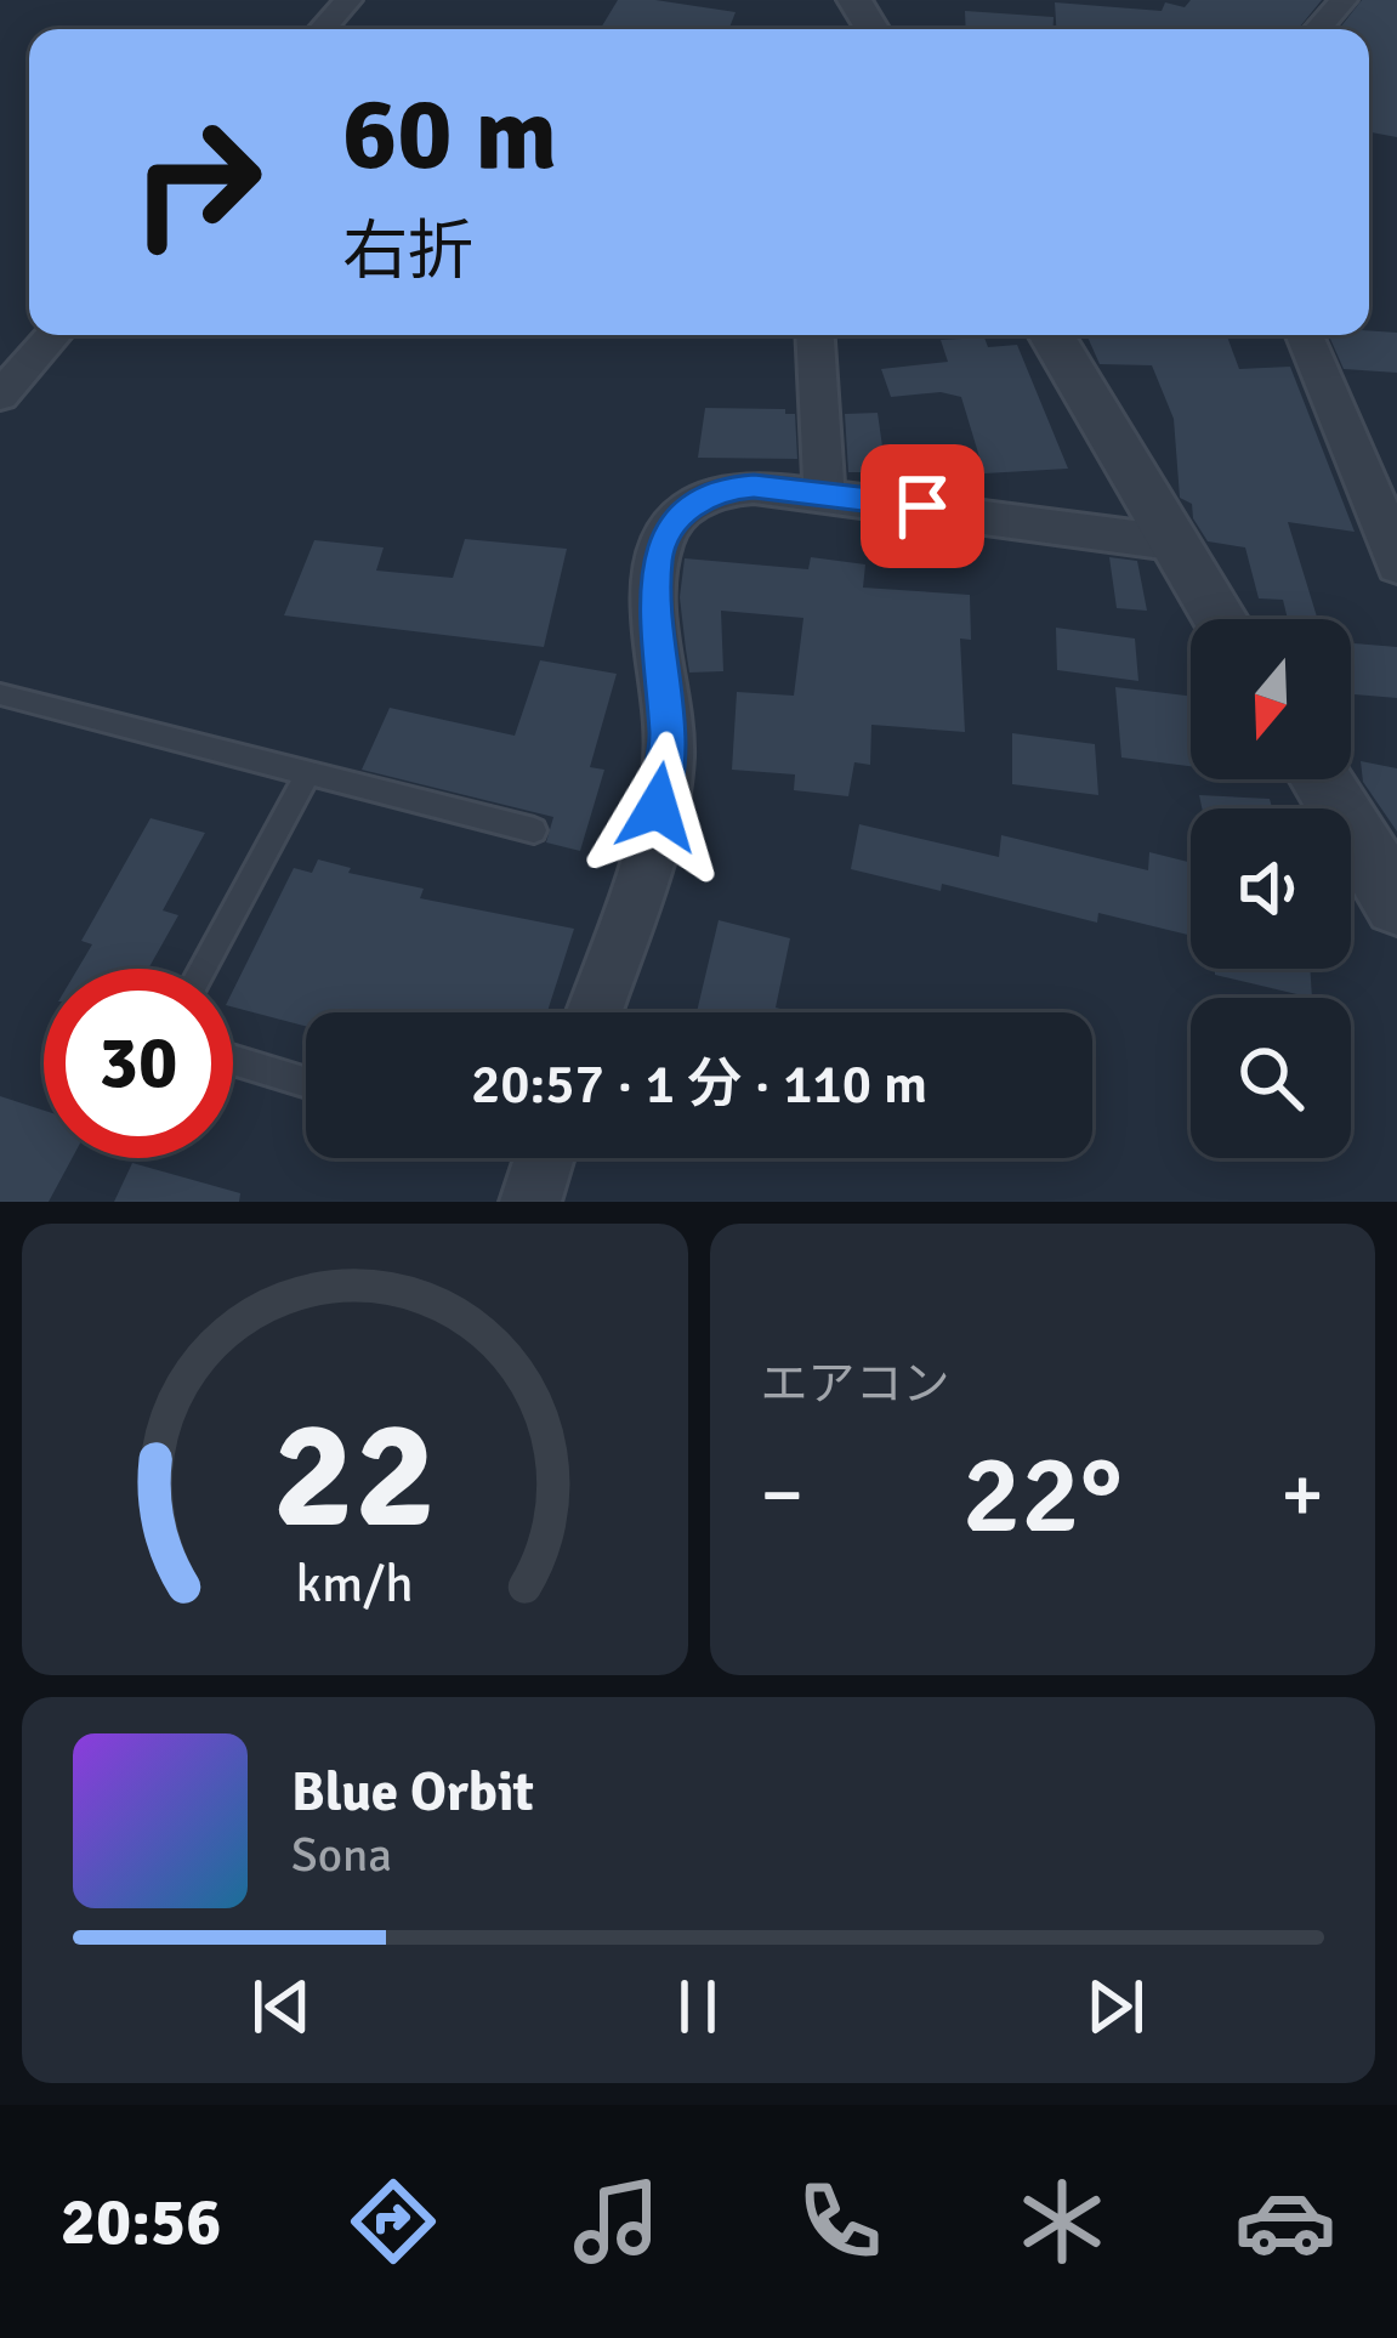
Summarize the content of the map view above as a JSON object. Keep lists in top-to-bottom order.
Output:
{
  "north": "bottom",
  "page": {
    "turn": ["60 m", "右折"],
    "limit": "30",
    "trip": "20:57 · 1 分 · 110 m",
    "tile": "エアコン",
    "heat": ["−", "22°", "+"],
    "song": ["Blue Orbit", "Sona"],
    "tabs": "20:56",
    "gauge": ["22", "km/h"]
  }
}
